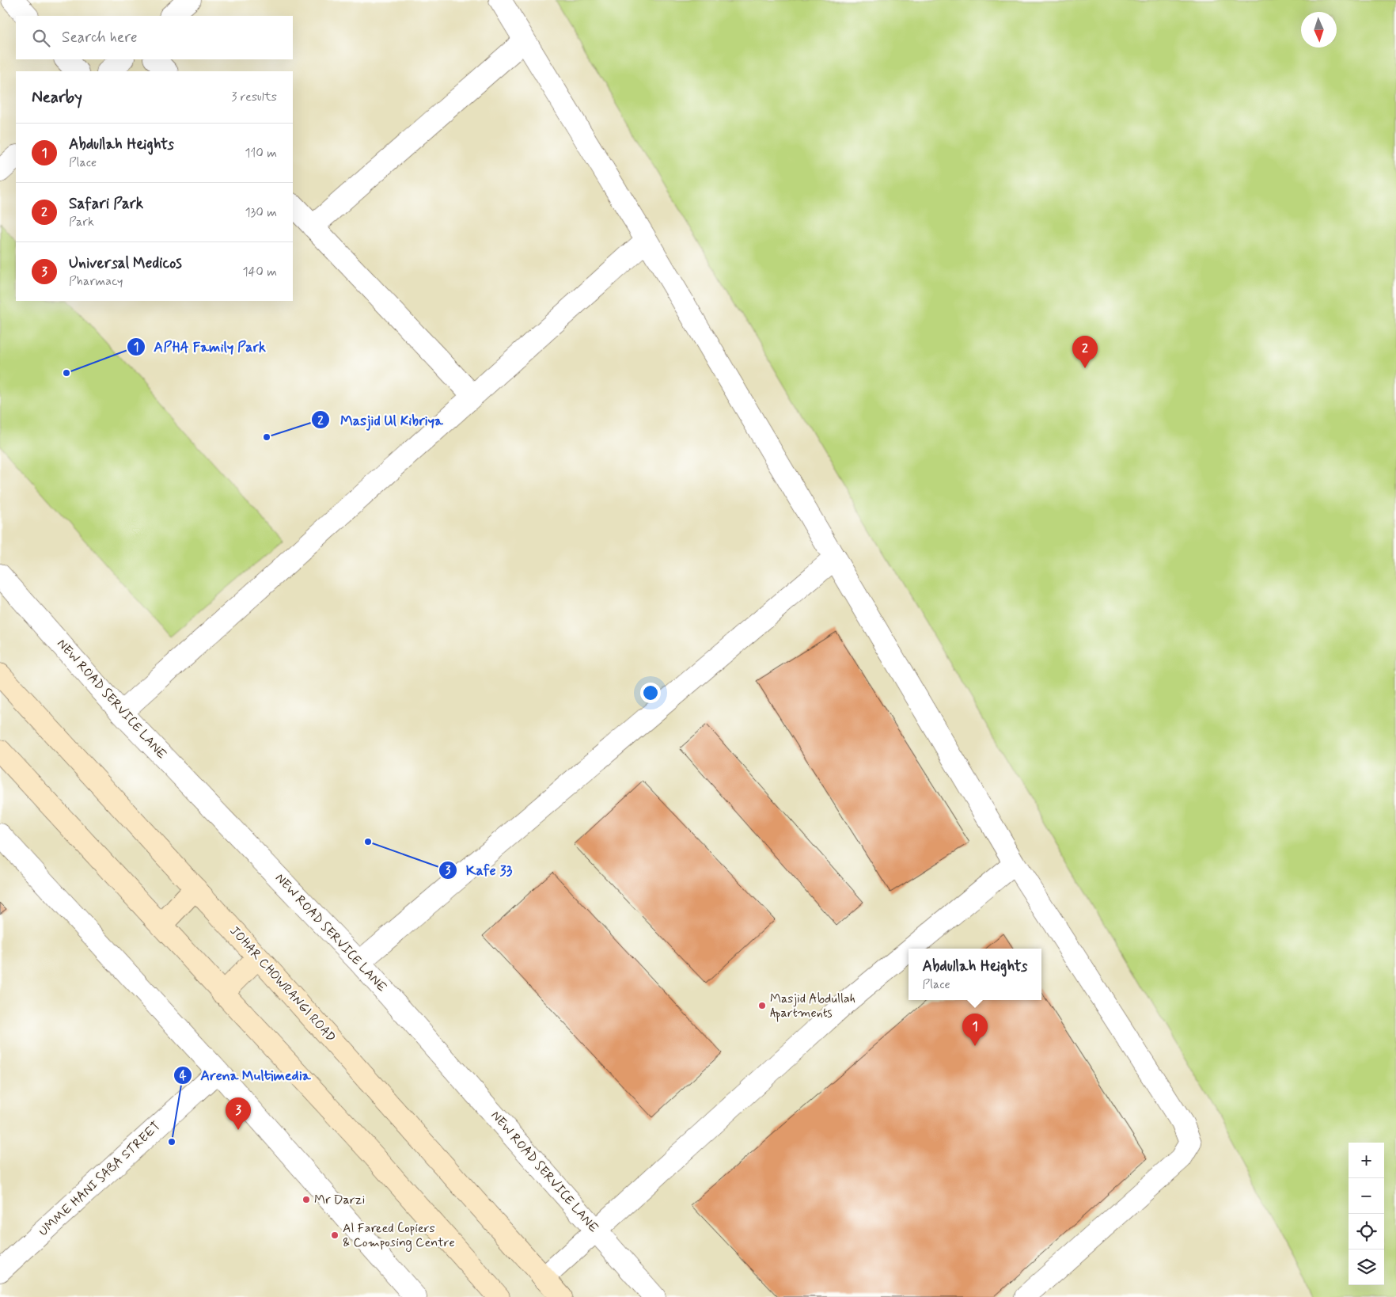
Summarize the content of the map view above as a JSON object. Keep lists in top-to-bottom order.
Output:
{
  "streets": {
    "main road": ["JOHAR CHOWRANGI ROAD"],
    "street": ["NEW ROAD SERVICE LANE", "UMME HANI SABA STREET"]
  },
  "places": [
    "APHA Family Park",
    "Masjid Ul Kibriya",
    "Kafe 33",
    "Masjid Abdullah Apartments",
    "Arena Multimedia",
    "Mr Darzi",
    "Al Fareed Copiers & Composing Centre"
  ],
  "north": "bottom",
  "page": {
    "search": "Search here",
    "heading": ["Nearby", "3 results"],
    "list": [
      {
        "mark": "1",
        "name": "Abdullah Heights",
        "note": "Place",
        "value": "110 m"
      },
      {
        "mark": "2",
        "name": "Safari Park",
        "note": "Park",
        "value": "130 m"
      },
      {
        "mark": "3",
        "name": "Universal Medicos",
        "note": "Pharmacy",
        "value": "140 m"
      }
    ],
    "pins": ["2", "1", "3"],
    "popup": ["Abdullah Heights", "Place"],
    "map_buttons": ["+", "−"]
  }
}
